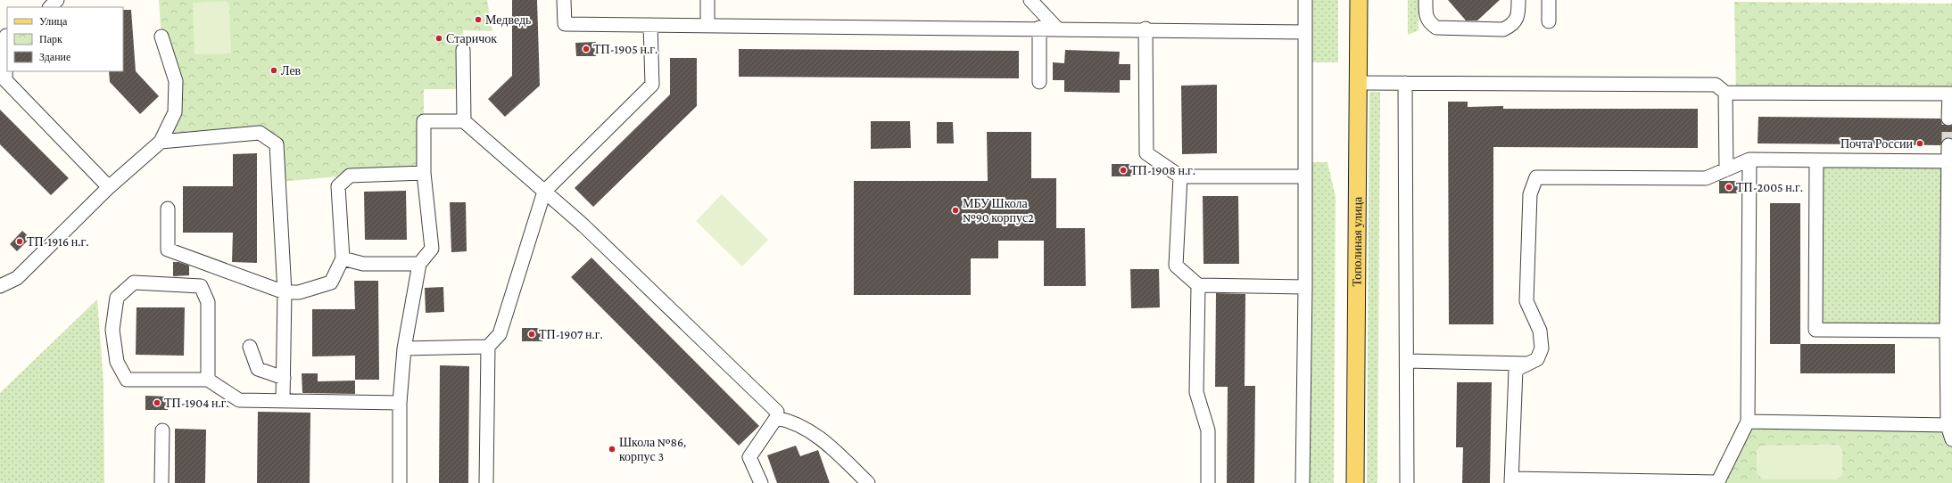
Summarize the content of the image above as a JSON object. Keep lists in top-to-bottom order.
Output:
{
  "streets": {
    "main road": ["Тополиная улица"]
  },
  "places": [
    "Медведь",
    "Старичок",
    "ТП-1905 н.г.",
    "Лев",
    "Почта России",
    "ТП-1908 н.г.",
    "ТП-2005 н.г.",
    "МБУ Школа №90 корпус2",
    "ТП-1916 н.г.",
    "ТП-1907 н.г.",
    "ТП-1904 н.г.",
    "Школа №86, корпус 3"
  ],
  "legend": ["Улица", "Парк", "Здание"]
}
